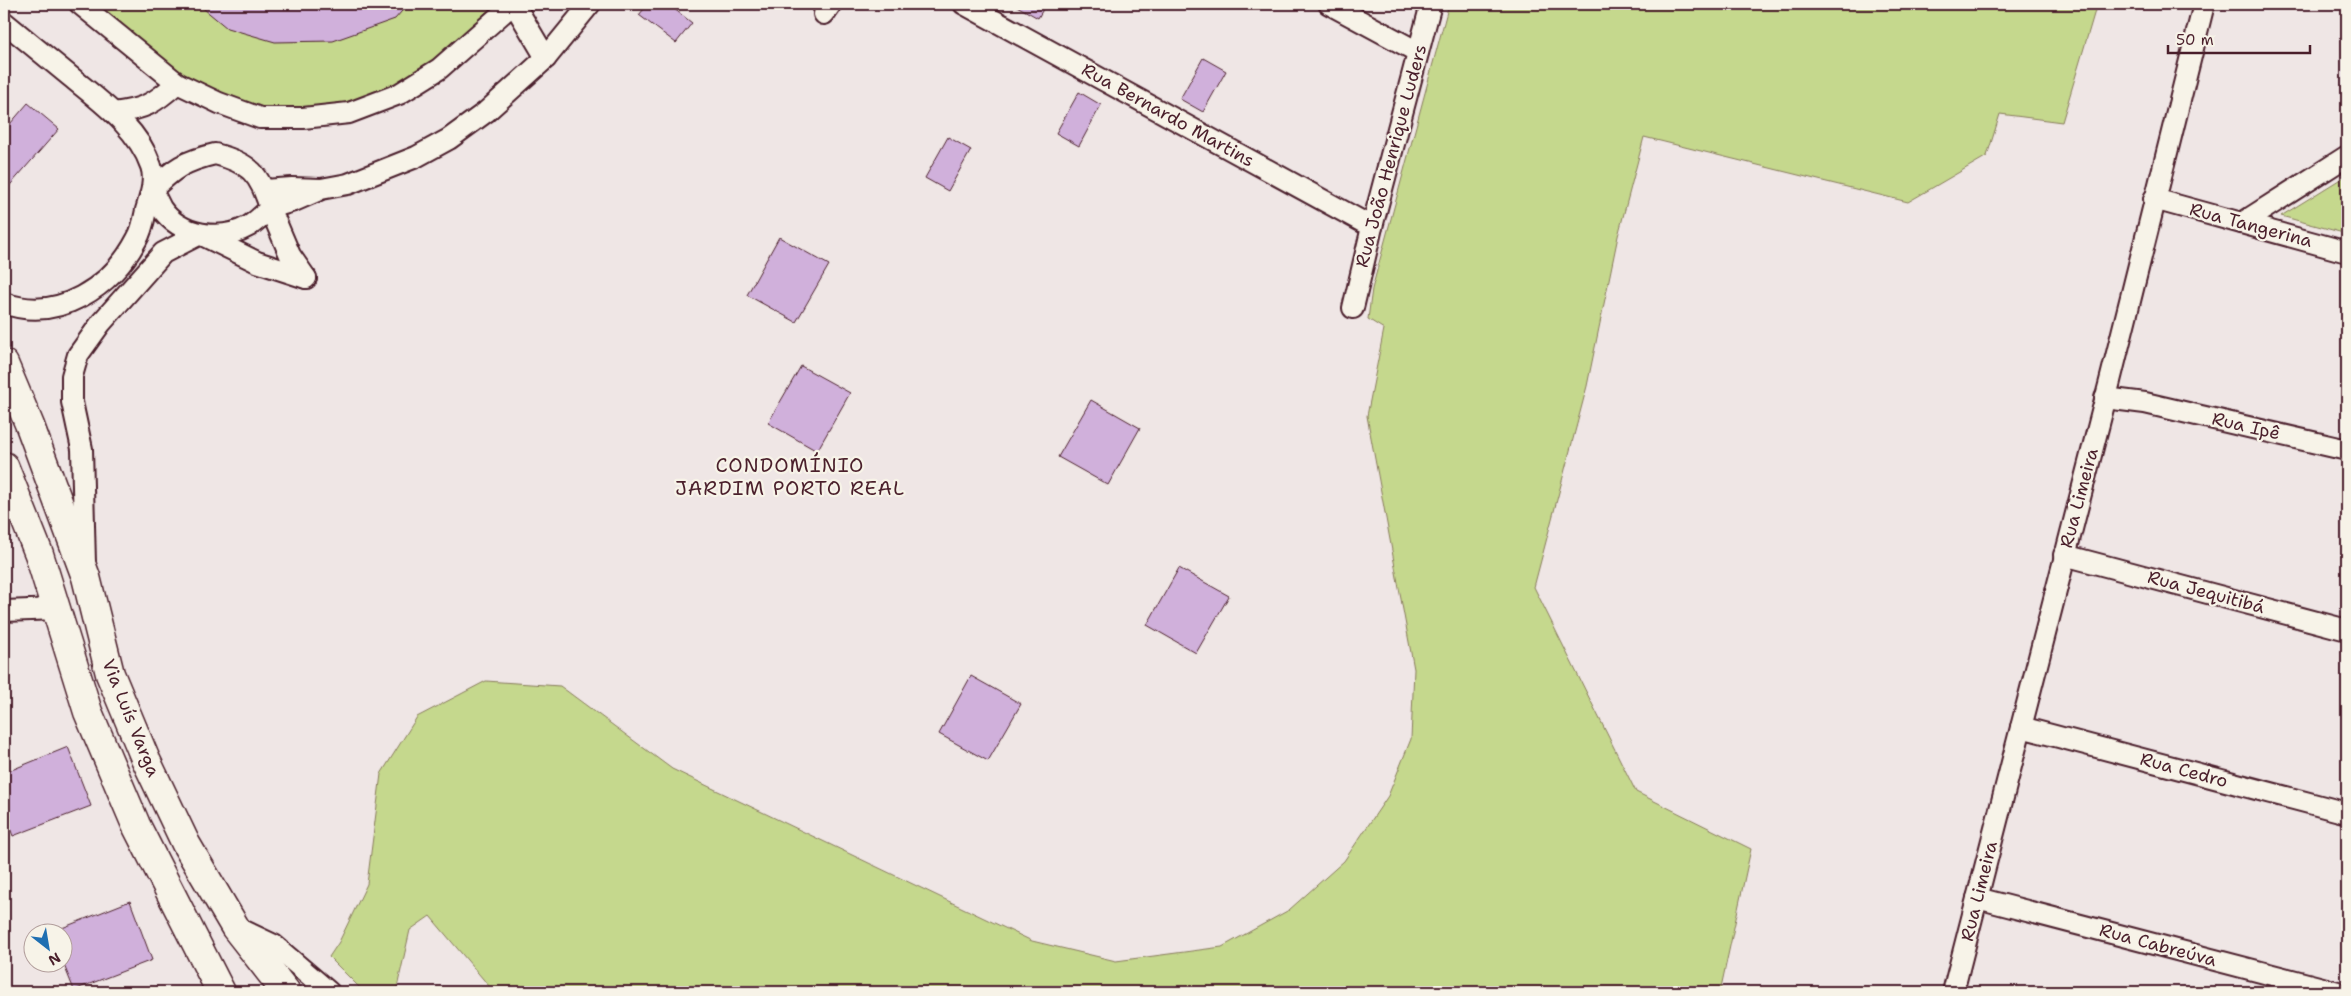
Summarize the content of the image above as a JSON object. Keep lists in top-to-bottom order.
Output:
{
  "streets": {
    "main road": ["Via Luís Varga"],
    "street": [
      "Rua Bernardo Martins",
      "Rua João Henrique Luders",
      "Rua Tangerina",
      "Rua Ipê",
      "Rua Limeira",
      "Rua Jequitibá",
      "Rua Cedro",
      "Rua Cabreúva"
    ]
  },
  "crossings": [
    ["Rua Bernardo Martins", "Rua João Henrique Luders"],
    ["Rua Tangerina", "Rua Limeira"],
    ["Rua Ipê", "Rua Limeira"],
    ["Rua Limeira", "Rua Jequitibá"],
    ["Rua Limeira", "Rua Cedro"],
    ["Rua Limeira", "Rua Cabreúva"]
  ],
  "districts": ["CONDOMÍNIO JARDIM PORTO REAL"],
  "scale_bar": "50 m",
  "north": "bottom right"
}
